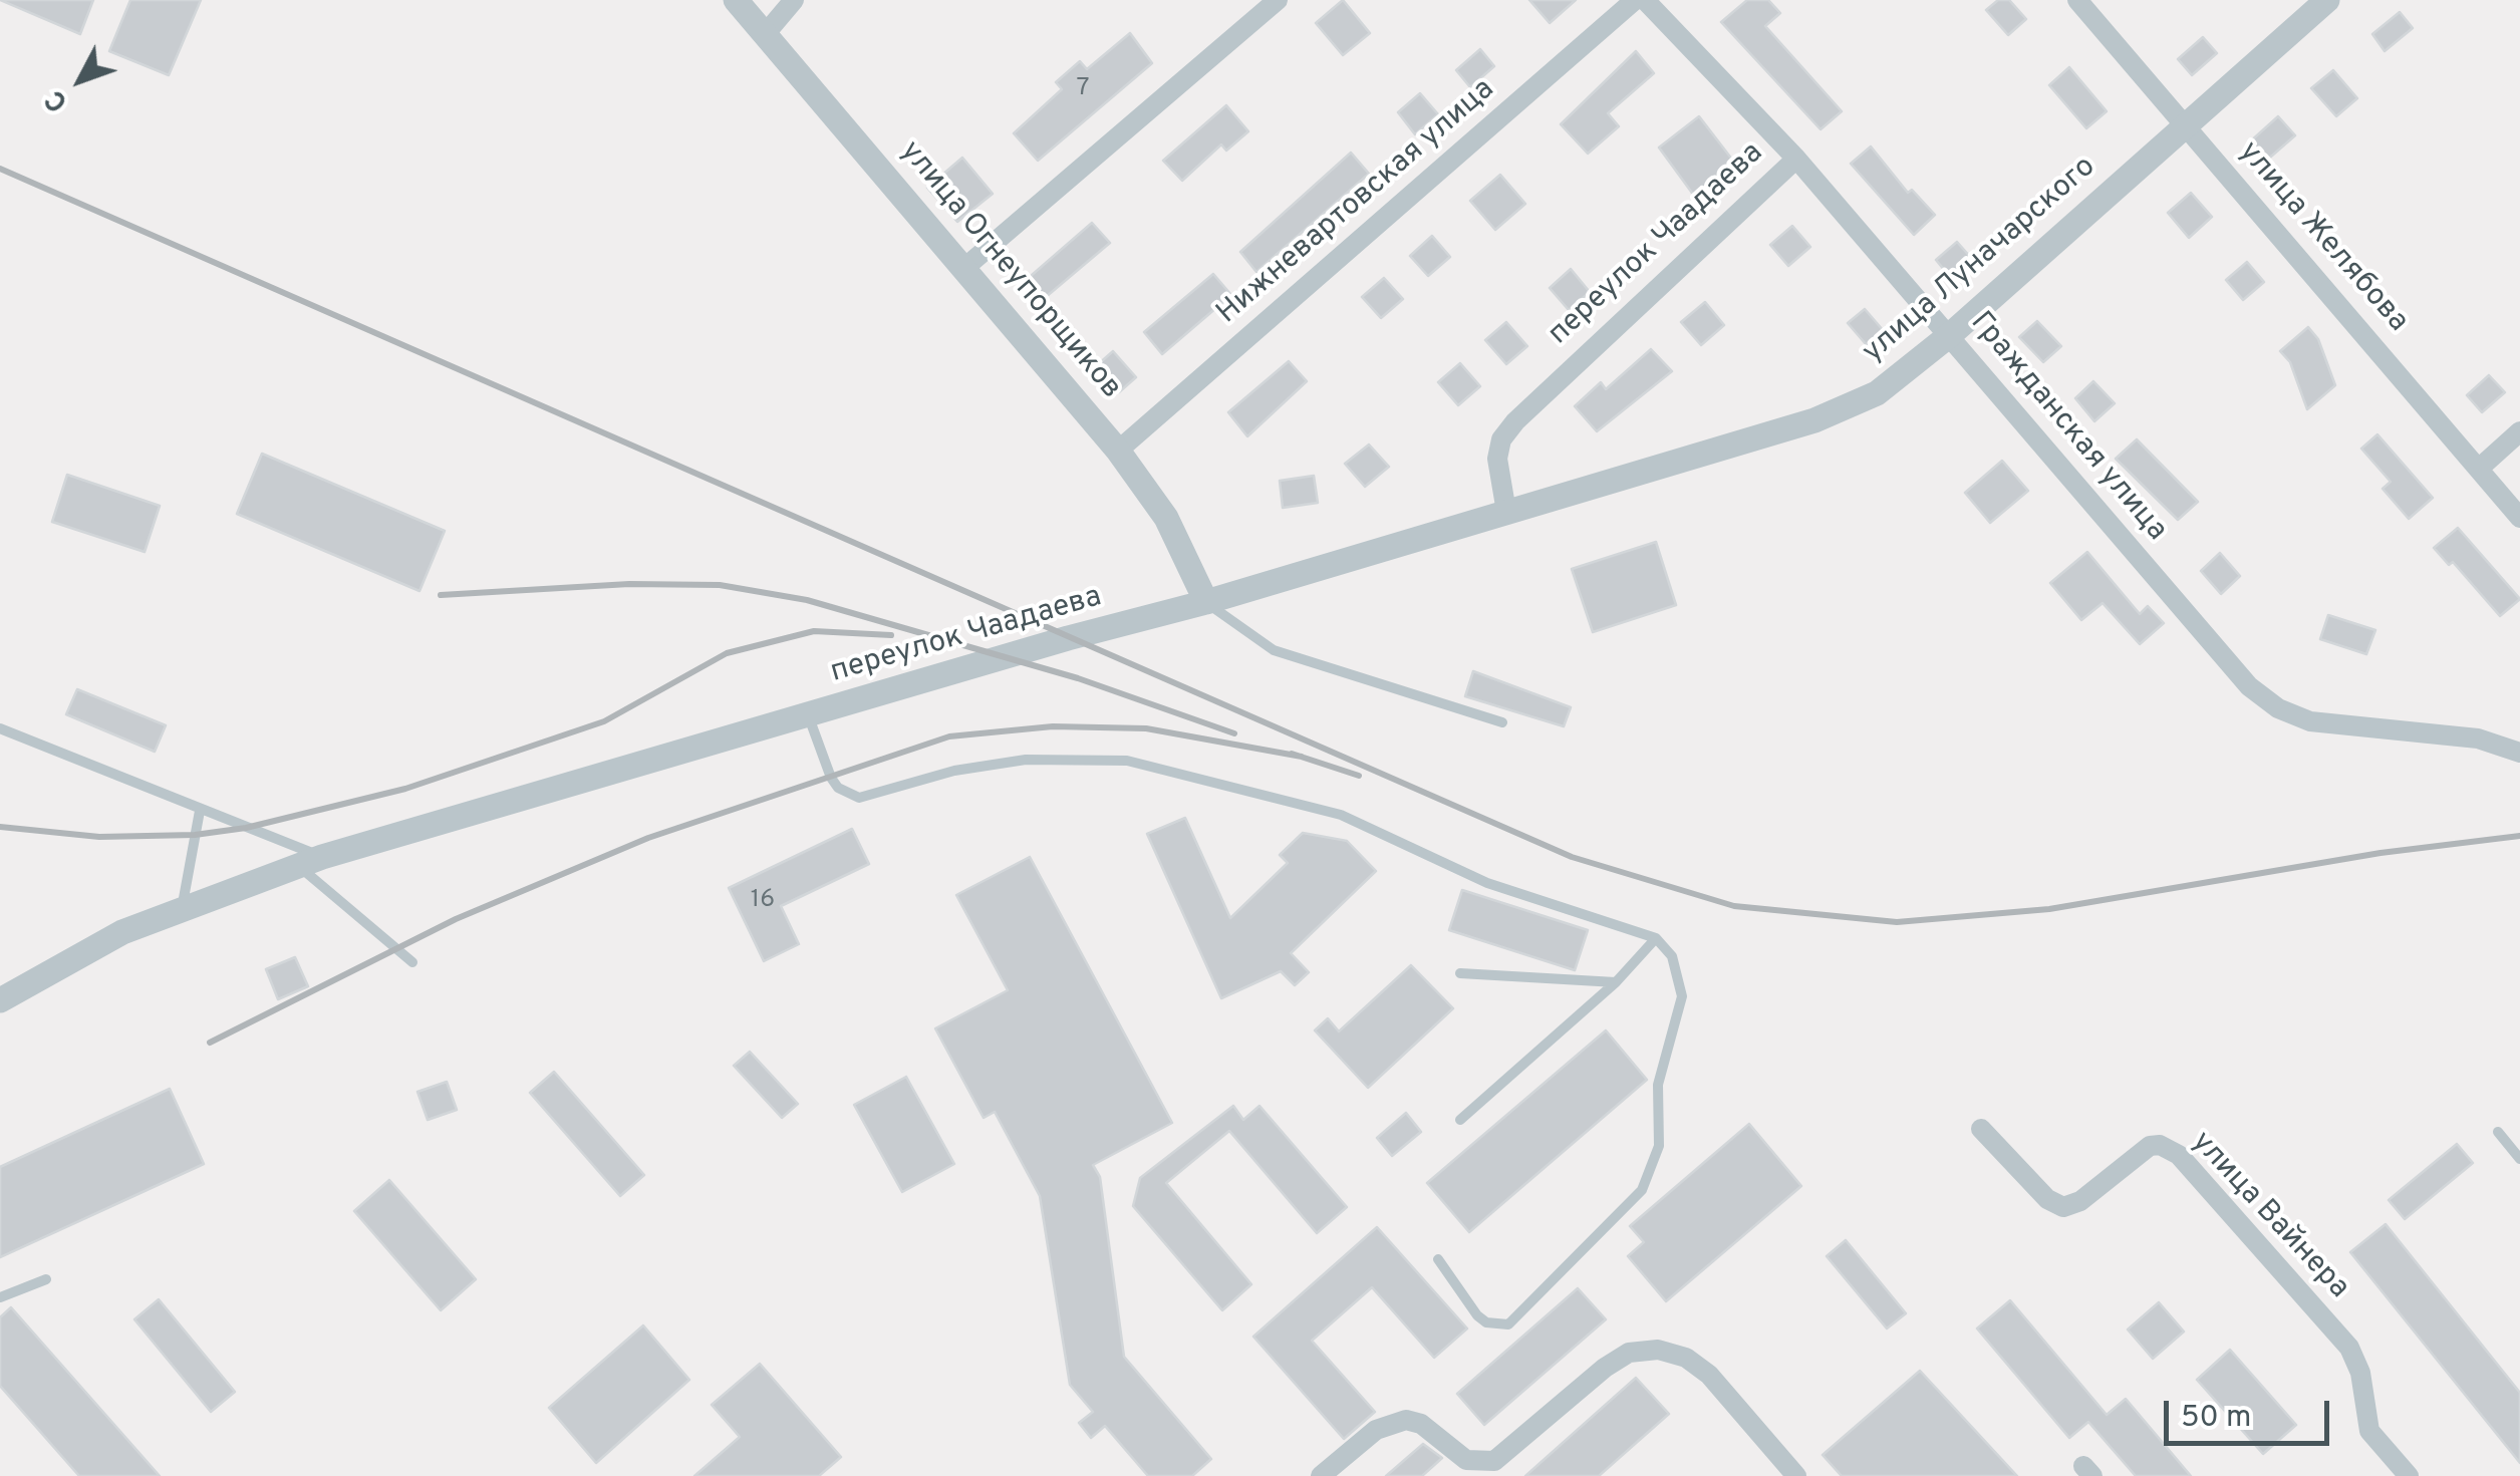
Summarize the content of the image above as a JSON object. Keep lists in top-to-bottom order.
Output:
{
  "streets": {
    "street": [
      "Нижневартовская улица",
      "улица Желябова",
      "переулок Чаадаева",
      "улица Луначарского",
      "улица Огнеупорщиков",
      "Гражданская улица",
      "улица Вайнера"
    ]
  },
  "crossings": [
    ["Нижневартовская улица", "улица Огнеупорщиков"],
    ["улица Желябова", "улица Луначарского"],
    ["переулок Чаадаева", "улица Луначарского"],
    ["переулок Чаадаева", "улица Огнеупорщиков"],
    ["переулок Чаадаева", "Гражданская улица"],
    ["улица Луначарского", "Гражданская улица"]
  ],
  "house_numbers": ["7", "16"],
  "scale_bar": "50 m",
  "north": "bottom left"
}
